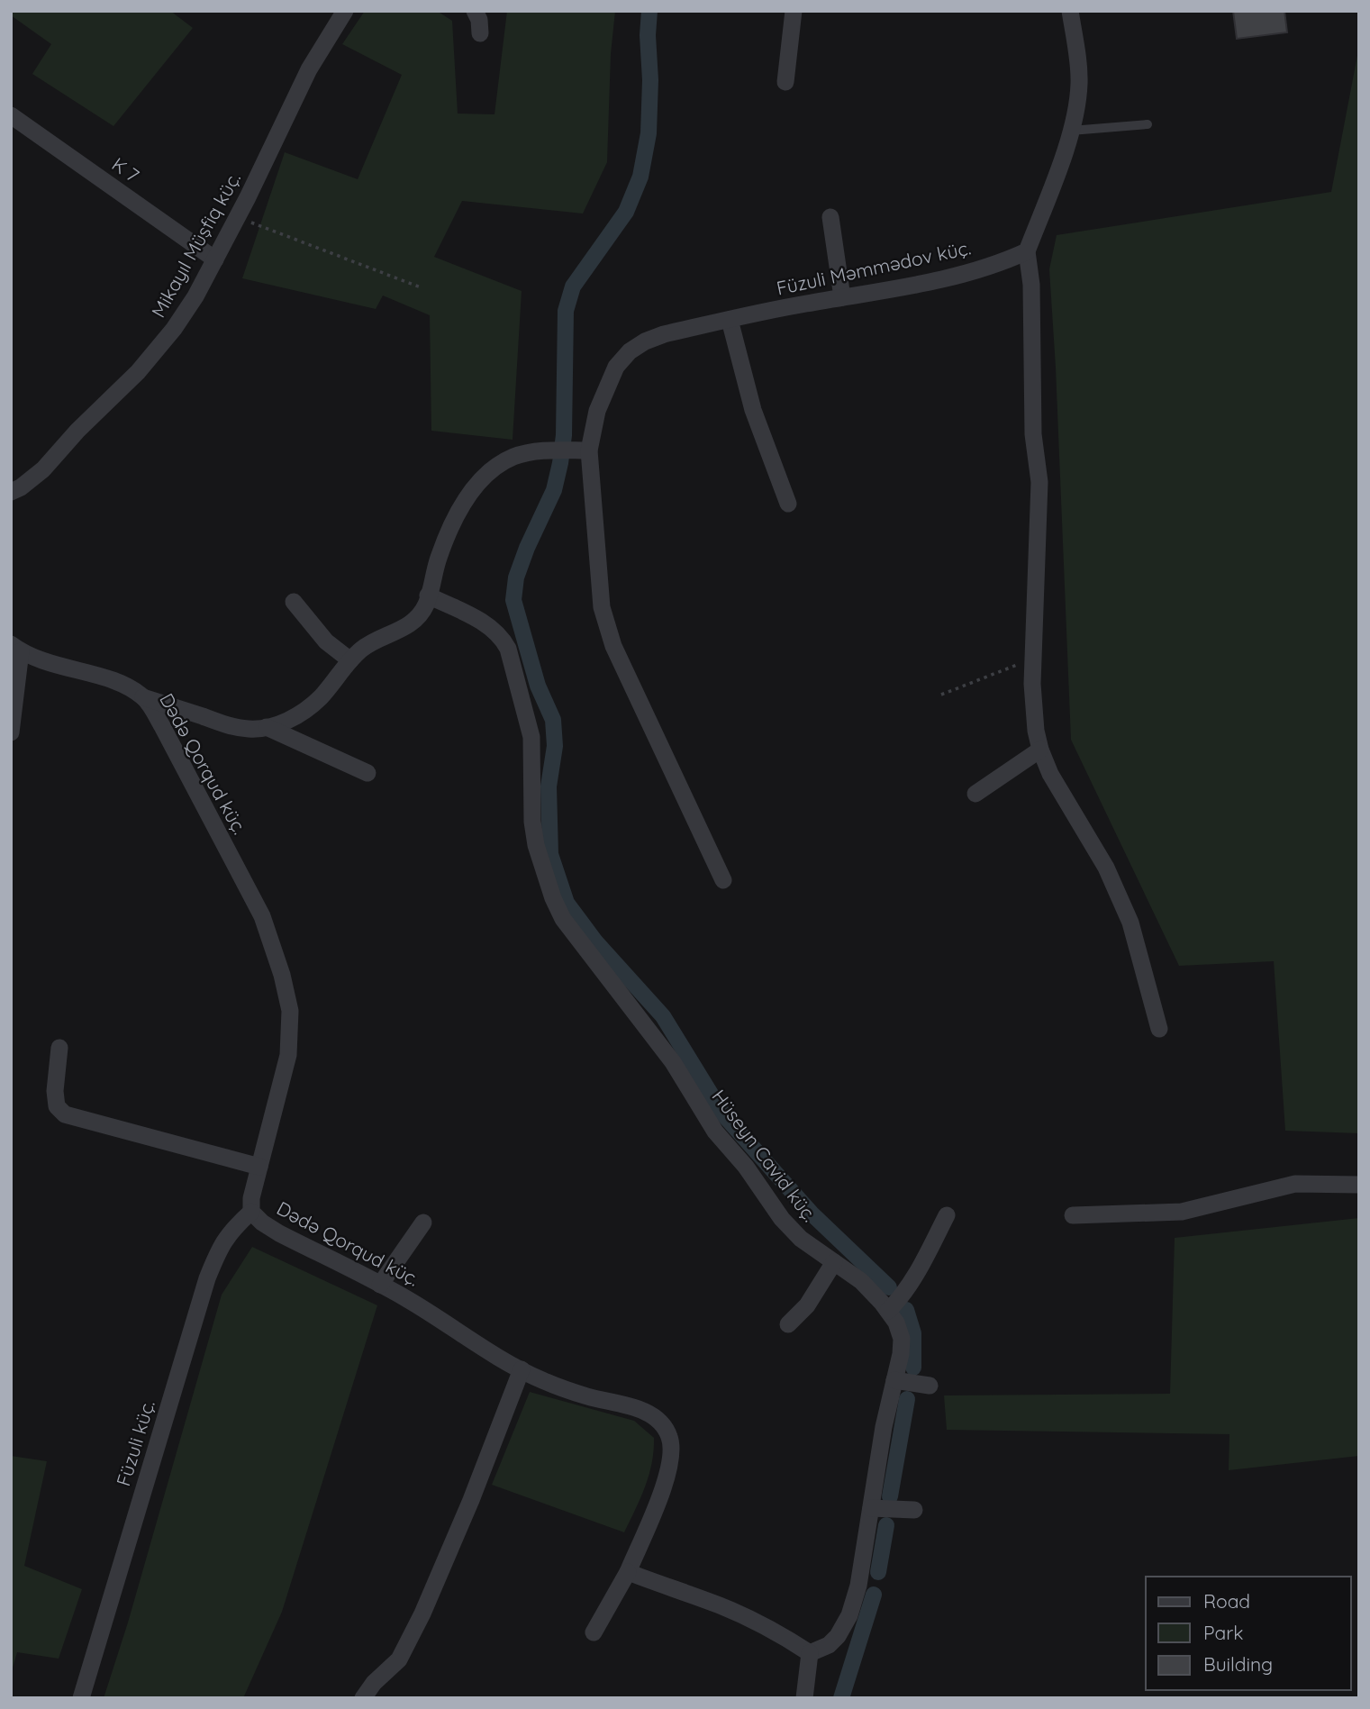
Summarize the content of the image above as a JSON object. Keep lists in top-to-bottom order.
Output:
{
  "streets": {
    "street": [
      "K 7",
      "Mikayıl Müşfiq küç.",
      "Füzuli Məmmədov küç.",
      "Dədə Qorqud küç.",
      "Hüseyn Cavid küç.",
      "Füzuli küç."
    ]
  },
  "crossings": [
    ["K 7", "Mikayıl Müşfiq küç."],
    ["Dədə Qorqud küç.", "Füzuli küç."]
  ],
  "legend": ["Road", "Park", "Building"]
}
